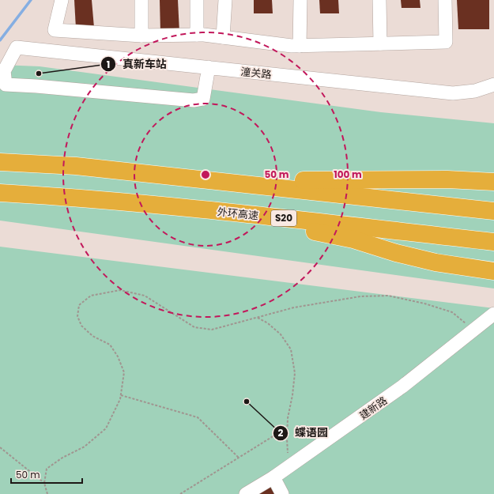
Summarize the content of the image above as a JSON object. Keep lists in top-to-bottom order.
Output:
{
  "streets": {
    "highway": ["外环高速", "S20"],
    "street": ["潼关路", "建新路"]
  },
  "places": ["真新车站", "蝶语园"],
  "scale_bar": "50 m",
  "rings": ["50 m", "100 m"]
}
